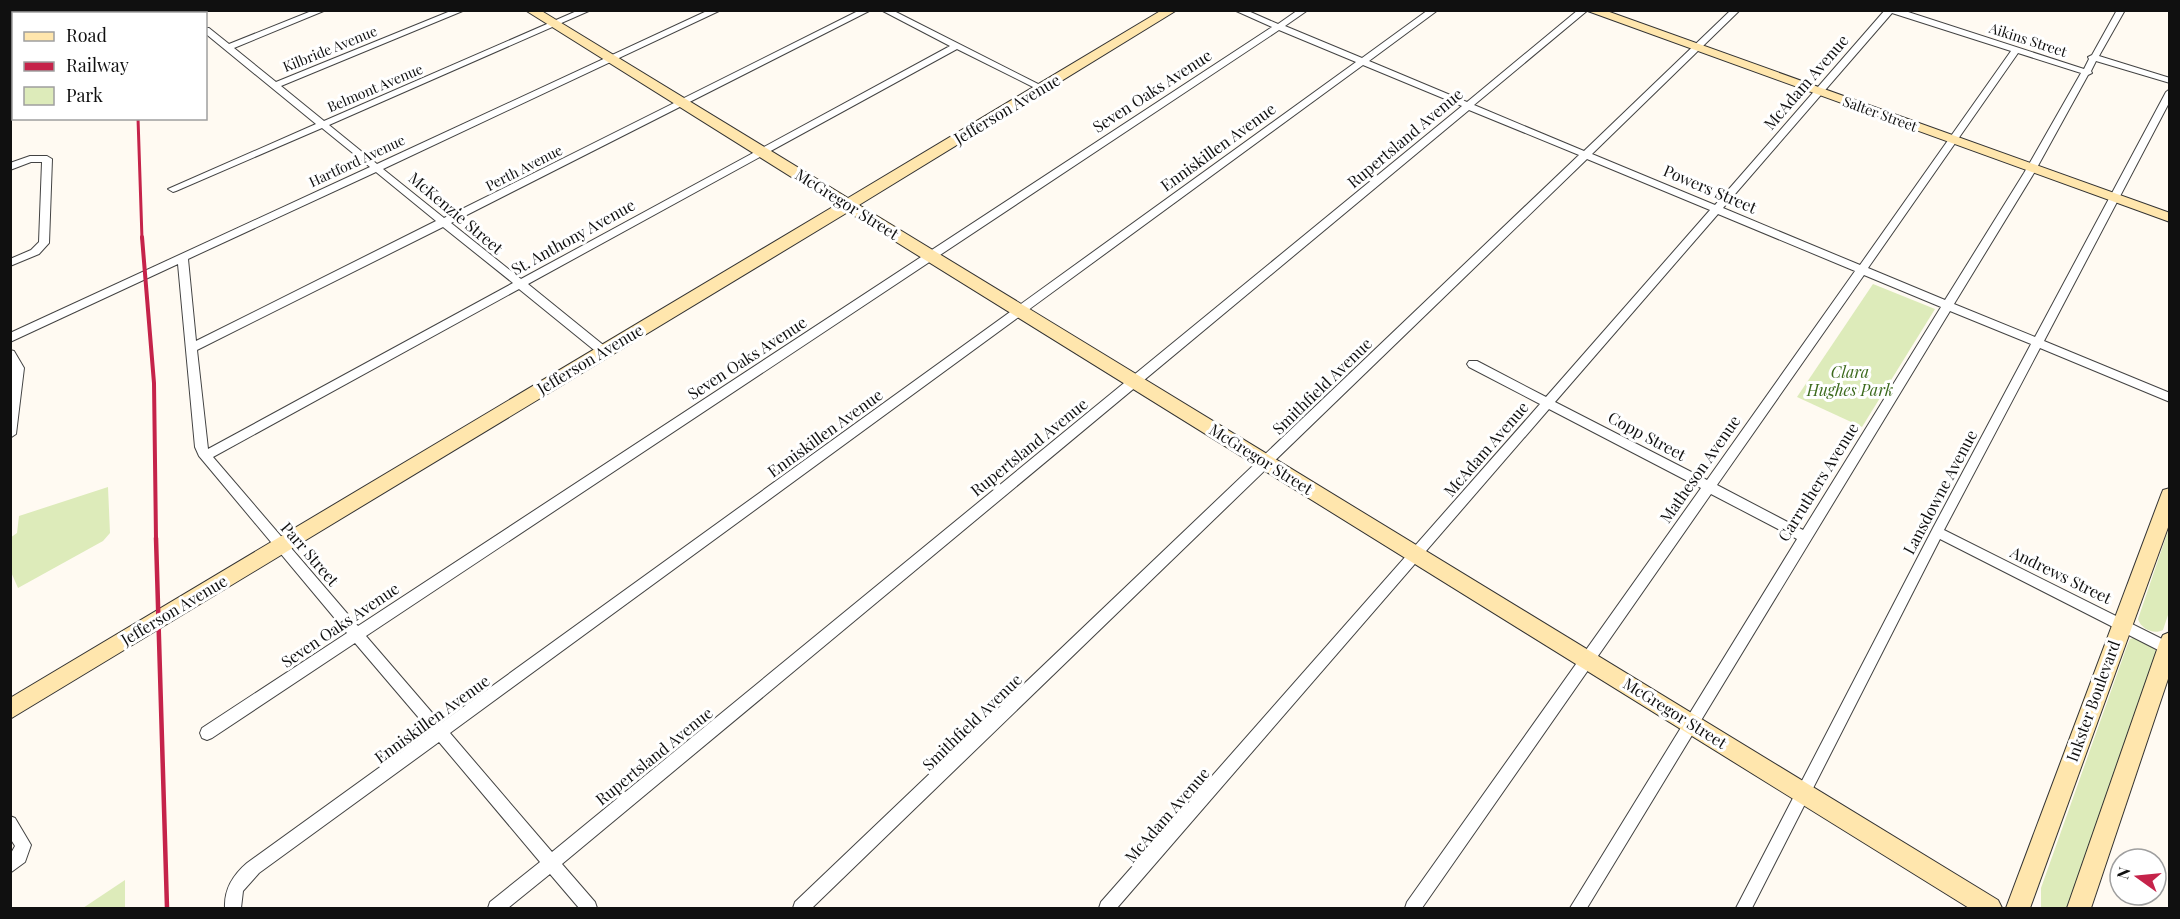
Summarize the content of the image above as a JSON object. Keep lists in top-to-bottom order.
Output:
{
  "streets": {
    "main road": [
      "Jefferson Avenue",
      "Salter Street",
      "McGregor Street",
      "Inkster Boulevard"
    ],
    "street": [
      "Aikins Street",
      "Kilbride Avenue",
      "McAdam Avenue",
      "Belmont Avenue",
      "Seven Oaks Avenue",
      "Rupertsland Avenue",
      "Enniskillen Avenue",
      "Hartford Avenue",
      "Perth Avenue",
      "Powers Street",
      "McKenzie Street",
      "St. Anthony Avenue",
      "Smithfield Avenue",
      "Copp Street",
      "Matheson Avenue",
      "Carruthers Avenue",
      "Lansdowne Avenue",
      "Parr Street",
      "Andrews Street"
    ]
  },
  "crossings": [
    ["Aikins Street", "McAdam Avenue"],
    ["Aikins Street", "Matheson Avenue"],
    ["Aikins Street", "Carruthers Avenue"],
    ["Kilbride Avenue", "McKenzie Street"],
    ["McAdam Avenue", "Salter Street"],
    ["McAdam Avenue", "Powers Street"],
    ["McAdam Avenue", "McGregor Street"],
    ["McAdam Avenue", "Copp Street"],
    ["Belmont Avenue", "McGregor Street"],
    ["Belmont Avenue", "McKenzie Street"],
    ["Seven Oaks Avenue", "Powers Street"],
    ["Seven Oaks Avenue", "McGregor Street"],
    ["Seven Oaks Avenue", "Parr Street"],
    ["Jefferson Avenue", "McGregor Street"],
    ["Jefferson Avenue", "McKenzie Street"],
    ["Jefferson Avenue", "Parr Street"],
    ["Salter Street", "Smithfield Avenue"],
    ["Salter Street", "Matheson Avenue"],
    ["Salter Street", "Carruthers Avenue"],
    ["Salter Street", "Lansdowne Avenue"],
    ["Rupertsland Avenue", "Powers Street"],
    ["Rupertsland Avenue", "McGregor Street"],
    ["Rupertsland Avenue", "Parr Street"],
    ["Enniskillen Avenue", "Powers Street"],
    ["Enniskillen Avenue", "McGregor Street"],
    ["Enniskillen Avenue", "Parr Street"],
    ["Hartford Avenue", "McGregor Street"],
    ["Hartford Avenue", "McKenzie Street"],
    ["Hartford Avenue", "Parr Street"],
    ["Perth Avenue", "McGregor Street"],
    ["Perth Avenue", "McKenzie Street"],
    ["Perth Avenue", "Parr Street"],
    ["Powers Street", "Smithfield Avenue"],
    ["Powers Street", "Matheson Avenue"],
    ["Powers Street", "Carruthers Avenue"],
    ["Powers Street", "Lansdowne Avenue"],
    ["McGregor Street", "St. Anthony Avenue"],
    ["McGregor Street", "Smithfield Avenue"],
    ["McGregor Street", "Matheson Avenue"],
    ["McGregor Street", "Carruthers Avenue"],
    ["McGregor Street", "Lansdowne Avenue"],
    ["McKenzie Street", "St. Anthony Avenue"],
    ["St. Anthony Avenue", "Parr Street"],
    ["Copp Street", "Matheson Avenue"],
    ["Copp Street", "Carruthers Avenue"],
    ["Lansdowne Avenue", "Andrews Street"],
    ["Andrews Street", "Inkster Boulevard"]
  ],
  "parks": ["Clara Hughes Park"],
  "legend": ["Road", "Railway", "Park"],
  "north": "left"
}
